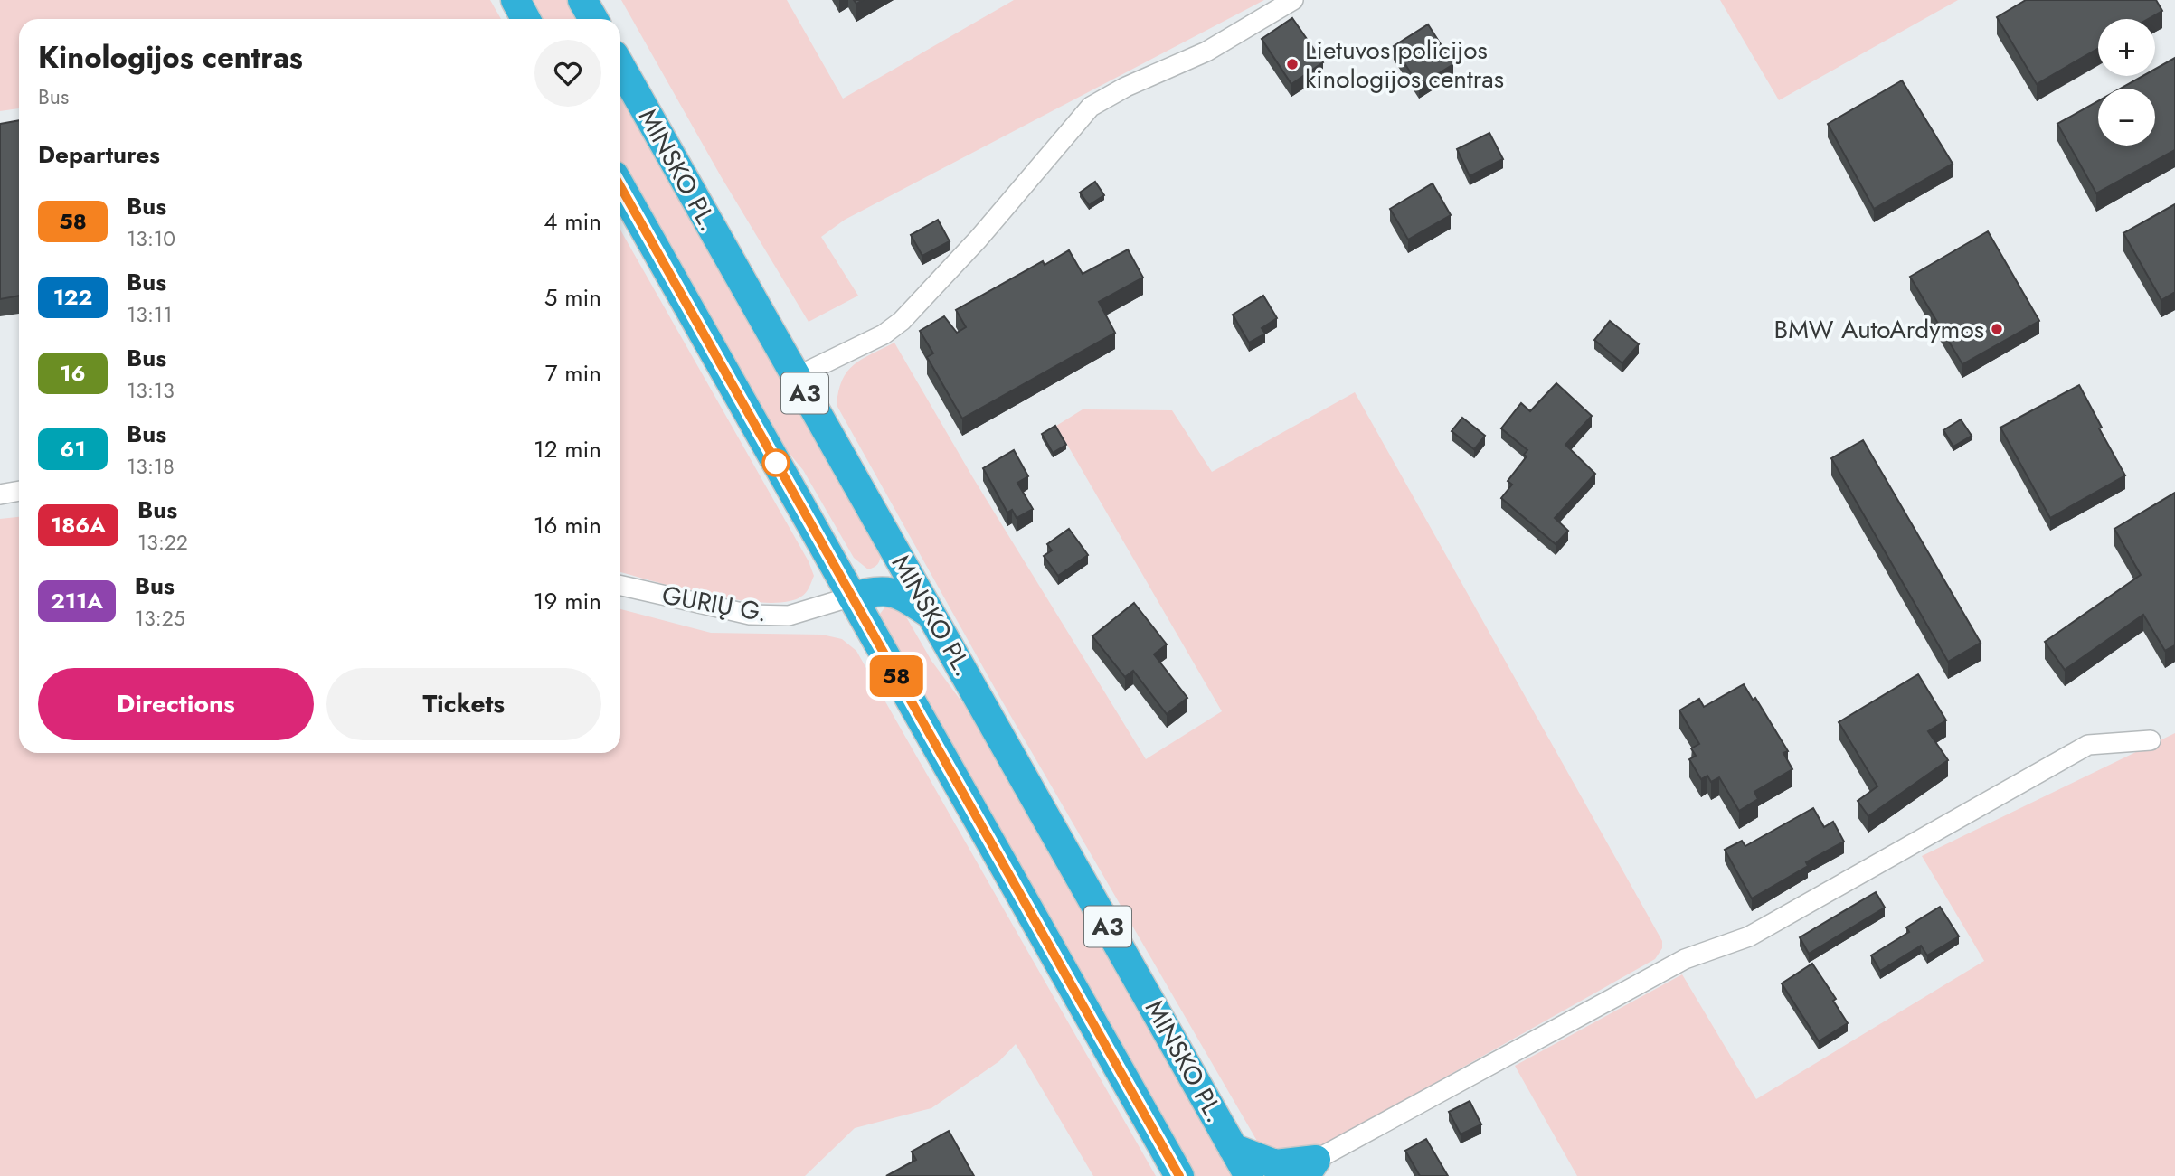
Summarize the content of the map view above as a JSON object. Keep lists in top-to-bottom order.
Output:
{
  "streets": {
    "highway": ["MINSKO PL.", "A3"],
    "street": ["GURIŲ G."]
  },
  "crossings": [
    ["A3", "GURIŲ G."]
  ],
  "places": ["Lietuvos policijos kinologijos centras", "BMW AutoArdymos"],
  "lines": ["bus line 58"],
  "page": {
    "on_map": "58",
    "map_buttons": ["+", "−"],
    "heading": [
      ["Kinologijos centras", "Bus"],
      "Departures"
    ],
    "list": [
      {
        "mark": "58",
        "name": "Bus",
        "note": "13:10",
        "value": "4 min"
      },
      {
        "mark": "122",
        "name": "Bus",
        "note": "13:11",
        "value": "5 min"
      },
      {
        "mark": "16",
        "name": "Bus",
        "note": "13:13",
        "value": "7 min"
      },
      {
        "mark": "61",
        "name": "Bus",
        "note": "13:18",
        "value": "12 min"
      },
      {
        "mark": "186A",
        "name": "Bus",
        "note": "13:22",
        "value": "16 min"
      },
      {
        "mark": "211A",
        "name": "Bus",
        "note": "13:25",
        "value": "19 min"
      }
    ],
    "buttons": ["Directions", "Tickets"]
  }
}
